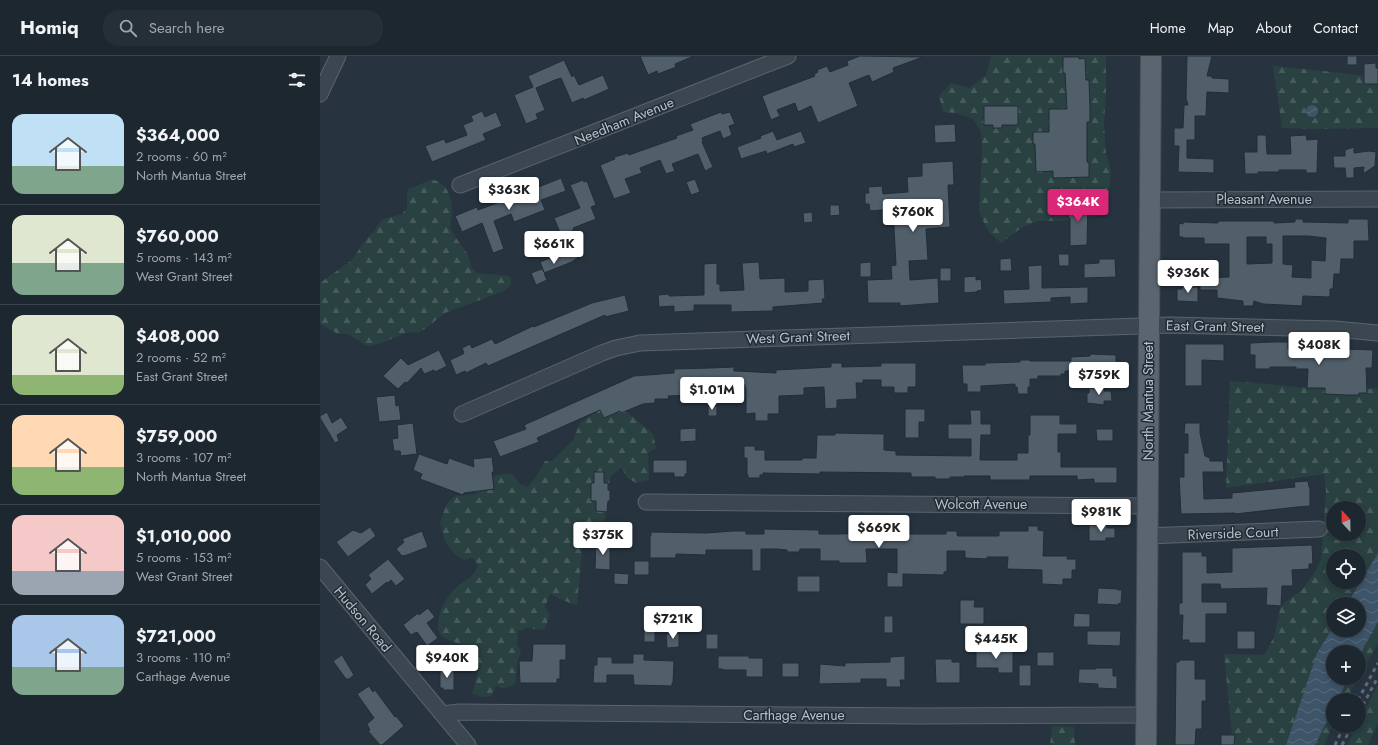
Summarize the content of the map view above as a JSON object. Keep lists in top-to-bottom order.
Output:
{
  "streets": {
    "main road": ["North Mantua Street"],
    "street": [
      "Needham Avenue",
      "Pleasant Avenue",
      "East Grant Street",
      "West Grant Street",
      "Wolcott Avenue",
      "Riverside Court",
      "Hudson Road",
      "Carthage Avenue"
    ]
  },
  "crossings": [
    ["Pleasant Avenue", "North Mantua Street"],
    ["East Grant Street", "West Grant Street"],
    ["East Grant Street", "North Mantua Street"],
    ["West Grant Street", "North Mantua Street"],
    ["North Mantua Street", "Wolcott Avenue"],
    ["North Mantua Street", "Riverside Court"],
    ["North Mantua Street", "Carthage Avenue"],
    ["Hudson Road", "Carthage Avenue"]
  ],
  "north": "top",
  "page": {
    "header": "Homiq",
    "search": "Search here",
    "nav": [
      "Home",
      "Map",
      "About",
      "Contact"
    ],
    "heading": "14 homes",
    "list": [
      {
        "name": "$364,000",
        "note": "2 rooms · 60 m² · North Mantua Street"
      },
      {
        "name": "$760,000",
        "note": "5 rooms · 143 m² · West Grant Street"
      },
      {
        "name": "$408,000",
        "note": "2 rooms · 52 m² · East Grant Street"
      },
      {
        "name": "$759,000",
        "note": "3 rooms · 107 m² · North Mantua Street"
      },
      {
        "name": "$1,010,000",
        "note": "5 rooms · 153 m² · West Grant Street"
      },
      {
        "name": "$721,000",
        "note": "3 rooms · 110 m² · Carthage Avenue"
      }
    ],
    "price": [
      "$363K",
      "$364K",
      "$760K",
      "$661K",
      "$936K",
      "$408K",
      "$759K",
      "$1.01M",
      "$981K",
      "$669K",
      "$375K",
      "$721K",
      "$445K",
      "$940K"
    ],
    "map_buttons": ["+", "−"]
  }
}
